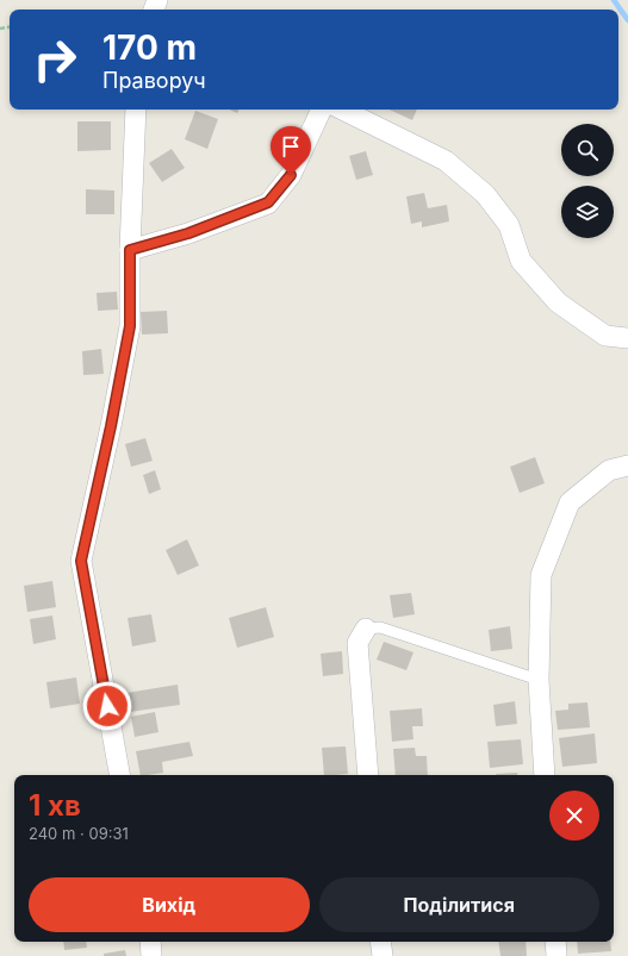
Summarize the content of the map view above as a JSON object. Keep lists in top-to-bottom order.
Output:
{
  "page": {
    "turn": ["170 m", "Праворуч"],
    "heading": ["1 хв", "240 m · 09:31"],
    "buttons": ["Вихід", "Поділитися"]
  }
}
